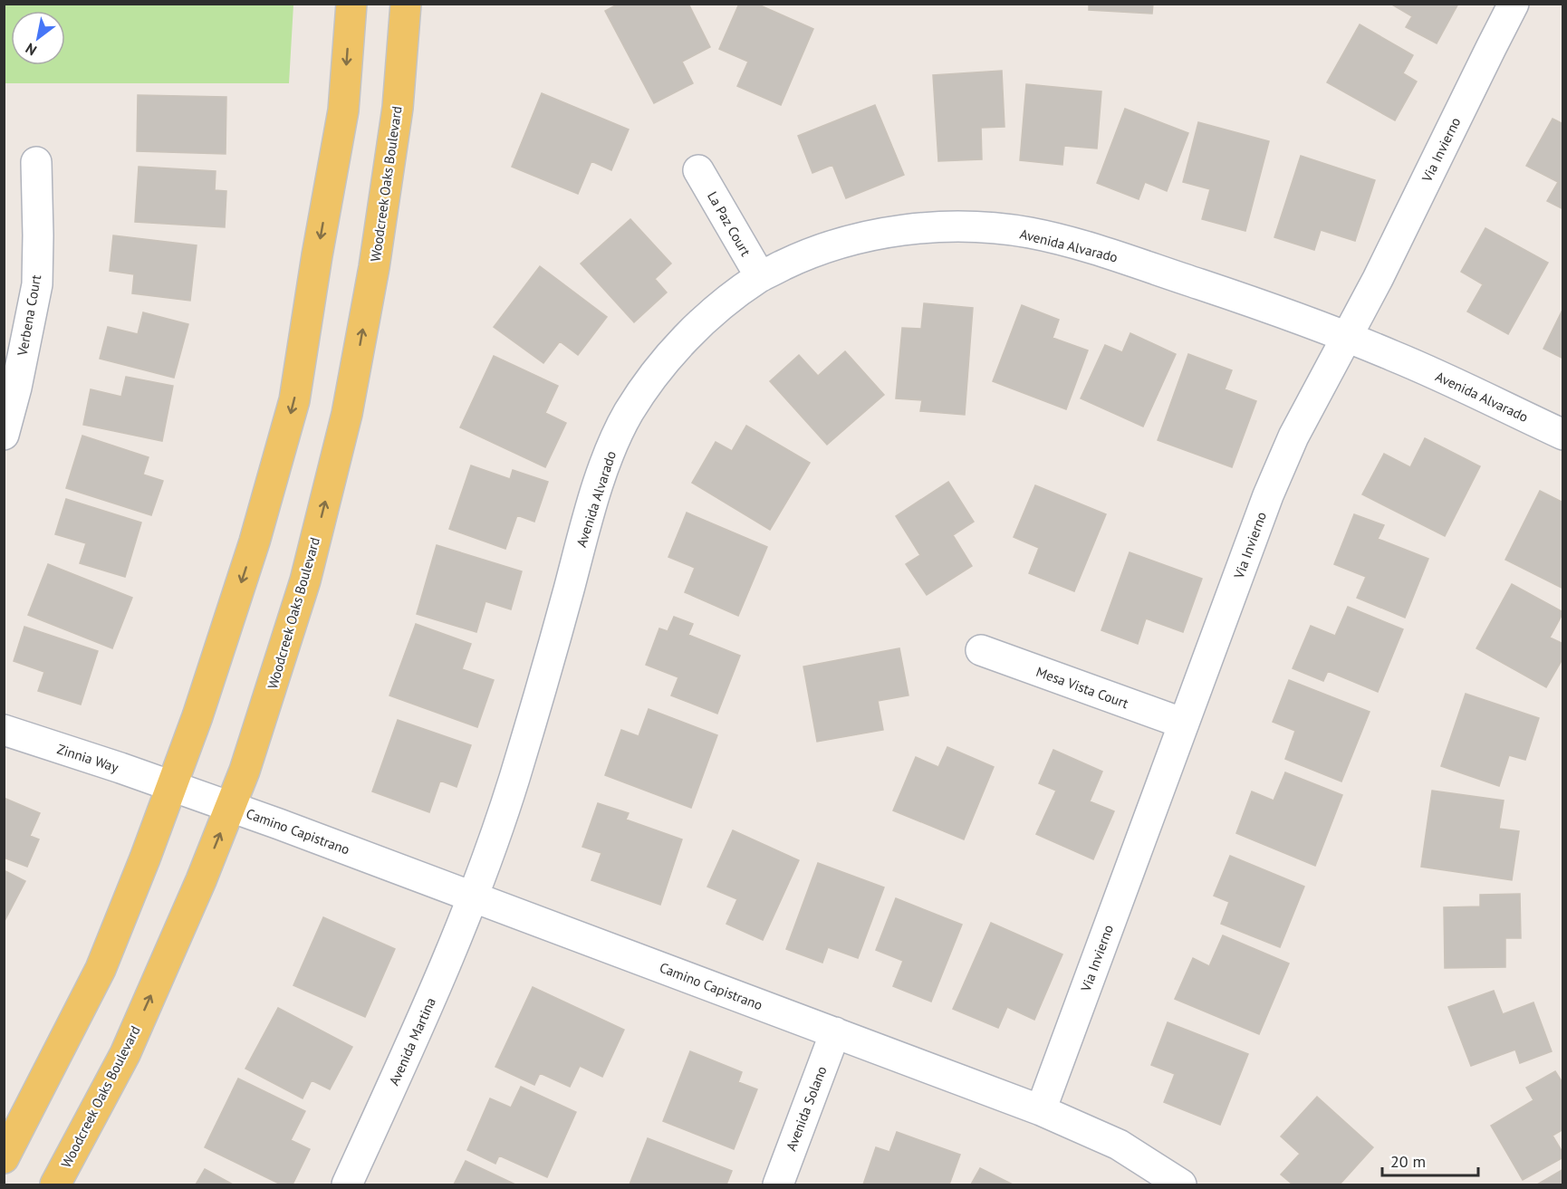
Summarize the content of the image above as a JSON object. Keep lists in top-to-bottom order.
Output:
{
  "streets": {
    "main road": ["Woodcreek Oaks Boulevard"],
    "street": [
      "Via Invierno",
      "La Paz Court",
      "Avenida Alvarado",
      "Verbena Court",
      "Mesa Vista Court",
      "Zinnia Way",
      "Camino Capistrano",
      "Avenida Martina",
      "Avenida Solano"
    ]
  },
  "crossings": [
    ["Via Invierno", "Avenida Alvarado"],
    ["Via Invierno", "Mesa Vista Court"],
    ["Via Invierno", "Camino Capistrano"],
    ["Woodcreek Oaks Boulevard", "Zinnia Way"],
    ["Woodcreek Oaks Boulevard", "Camino Capistrano"],
    ["La Paz Court", "Avenida Alvarado"],
    ["Avenida Alvarado", "Camino Capistrano"],
    ["Avenida Alvarado", "Avenida Martina"],
    ["Zinnia Way", "Camino Capistrano"],
    ["Camino Capistrano", "Avenida Martina"],
    ["Camino Capistrano", "Avenida Solano"]
  ],
  "scale_bar": "20 m",
  "north": "bottom left"
}
